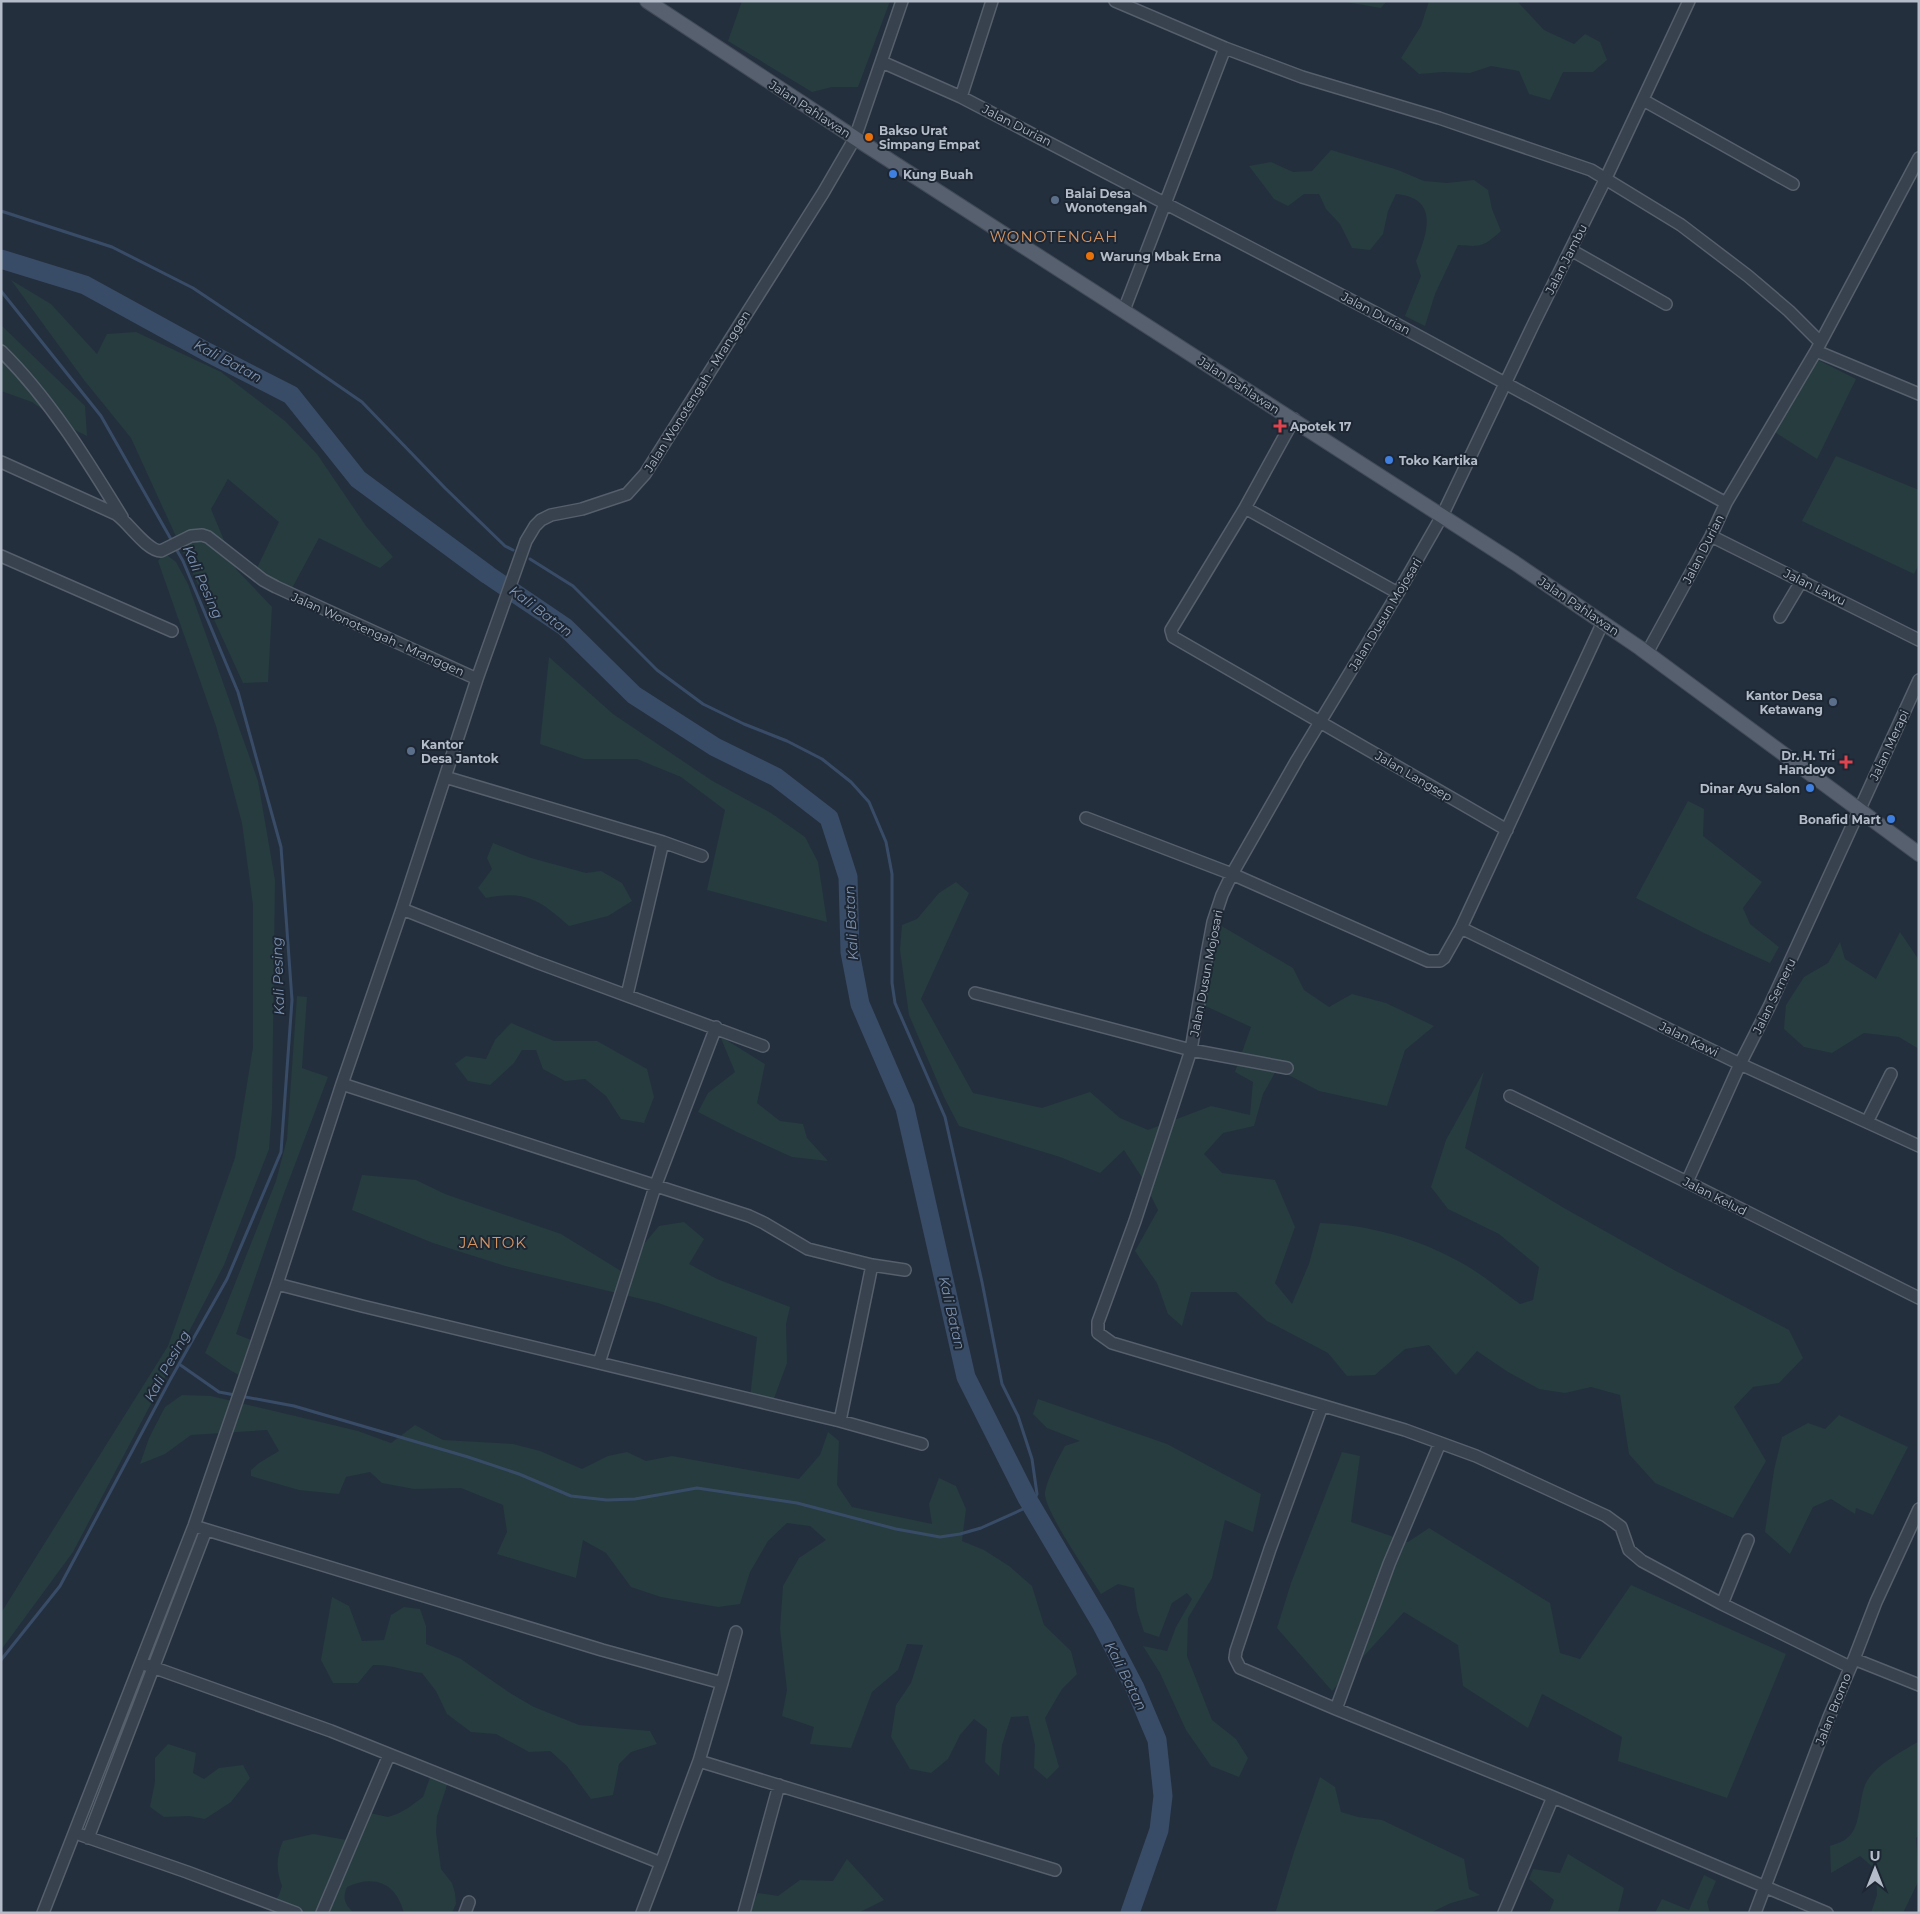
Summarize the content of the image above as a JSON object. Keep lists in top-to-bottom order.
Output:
{
  "streets": {
    "main road": ["Jalan Pahlawan"],
    "street": [
      "Jalan Durian",
      "Jalan Jambu",
      "Jalan Wonotengah - Mranggen",
      "Jalan Lawu",
      "Jalan Dusun Mojosari",
      "Jalan Merapi",
      "Jalan Langsep",
      "Jalan Semeru",
      "Jalan Kawi",
      "Jalan Kelud",
      "Jalan Bromo"
    ]
  },
  "crossings": [
    ["Jalan Pahlawan", "Jalan Durian"],
    ["Jalan Pahlawan", "Jalan Jambu"],
    ["Jalan Pahlawan", "Jalan Wonotengah - Mranggen"],
    ["Jalan Pahlawan", "Jalan Dusun Mojosari"],
    ["Jalan Pahlawan", "Jalan Merapi"],
    ["Jalan Pahlawan", "Jalan Semeru"],
    ["Jalan Durian", "Jalan Jambu"],
    ["Jalan Durian", "Jalan Wonotengah - Mranggen"],
    ["Jalan Durian", "Jalan Lawu"],
    ["Jalan Jambu", "Jalan Dusun Mojosari"],
    ["Jalan Dusun Mojosari", "Jalan Langsep"],
    ["Jalan Merapi", "Jalan Semeru"],
    ["Jalan Semeru", "Jalan Kawi"],
    ["Jalan Semeru", "Jalan Kelud"]
  ],
  "districts": ["WONOTENGAH", "JANTOK"],
  "water": ["Kali Batan", "Kali Pesing"],
  "places": {
    "other": [
      "Bakso Urat Simpang Empat",
      "Kung Buah",
      "Balai Desa Wonotengah",
      "Warung Mbak Erna",
      "Toko Kartika",
      "Kantor Desa Ketawang",
      "Kantor Desa Jantok",
      "Dinar Ayu Salon",
      "Bonafid Mart"
    ],
    "health": ["Apotek 17", "Dr. H. Tri Handoyo"]
  },
  "north": "top"
}
